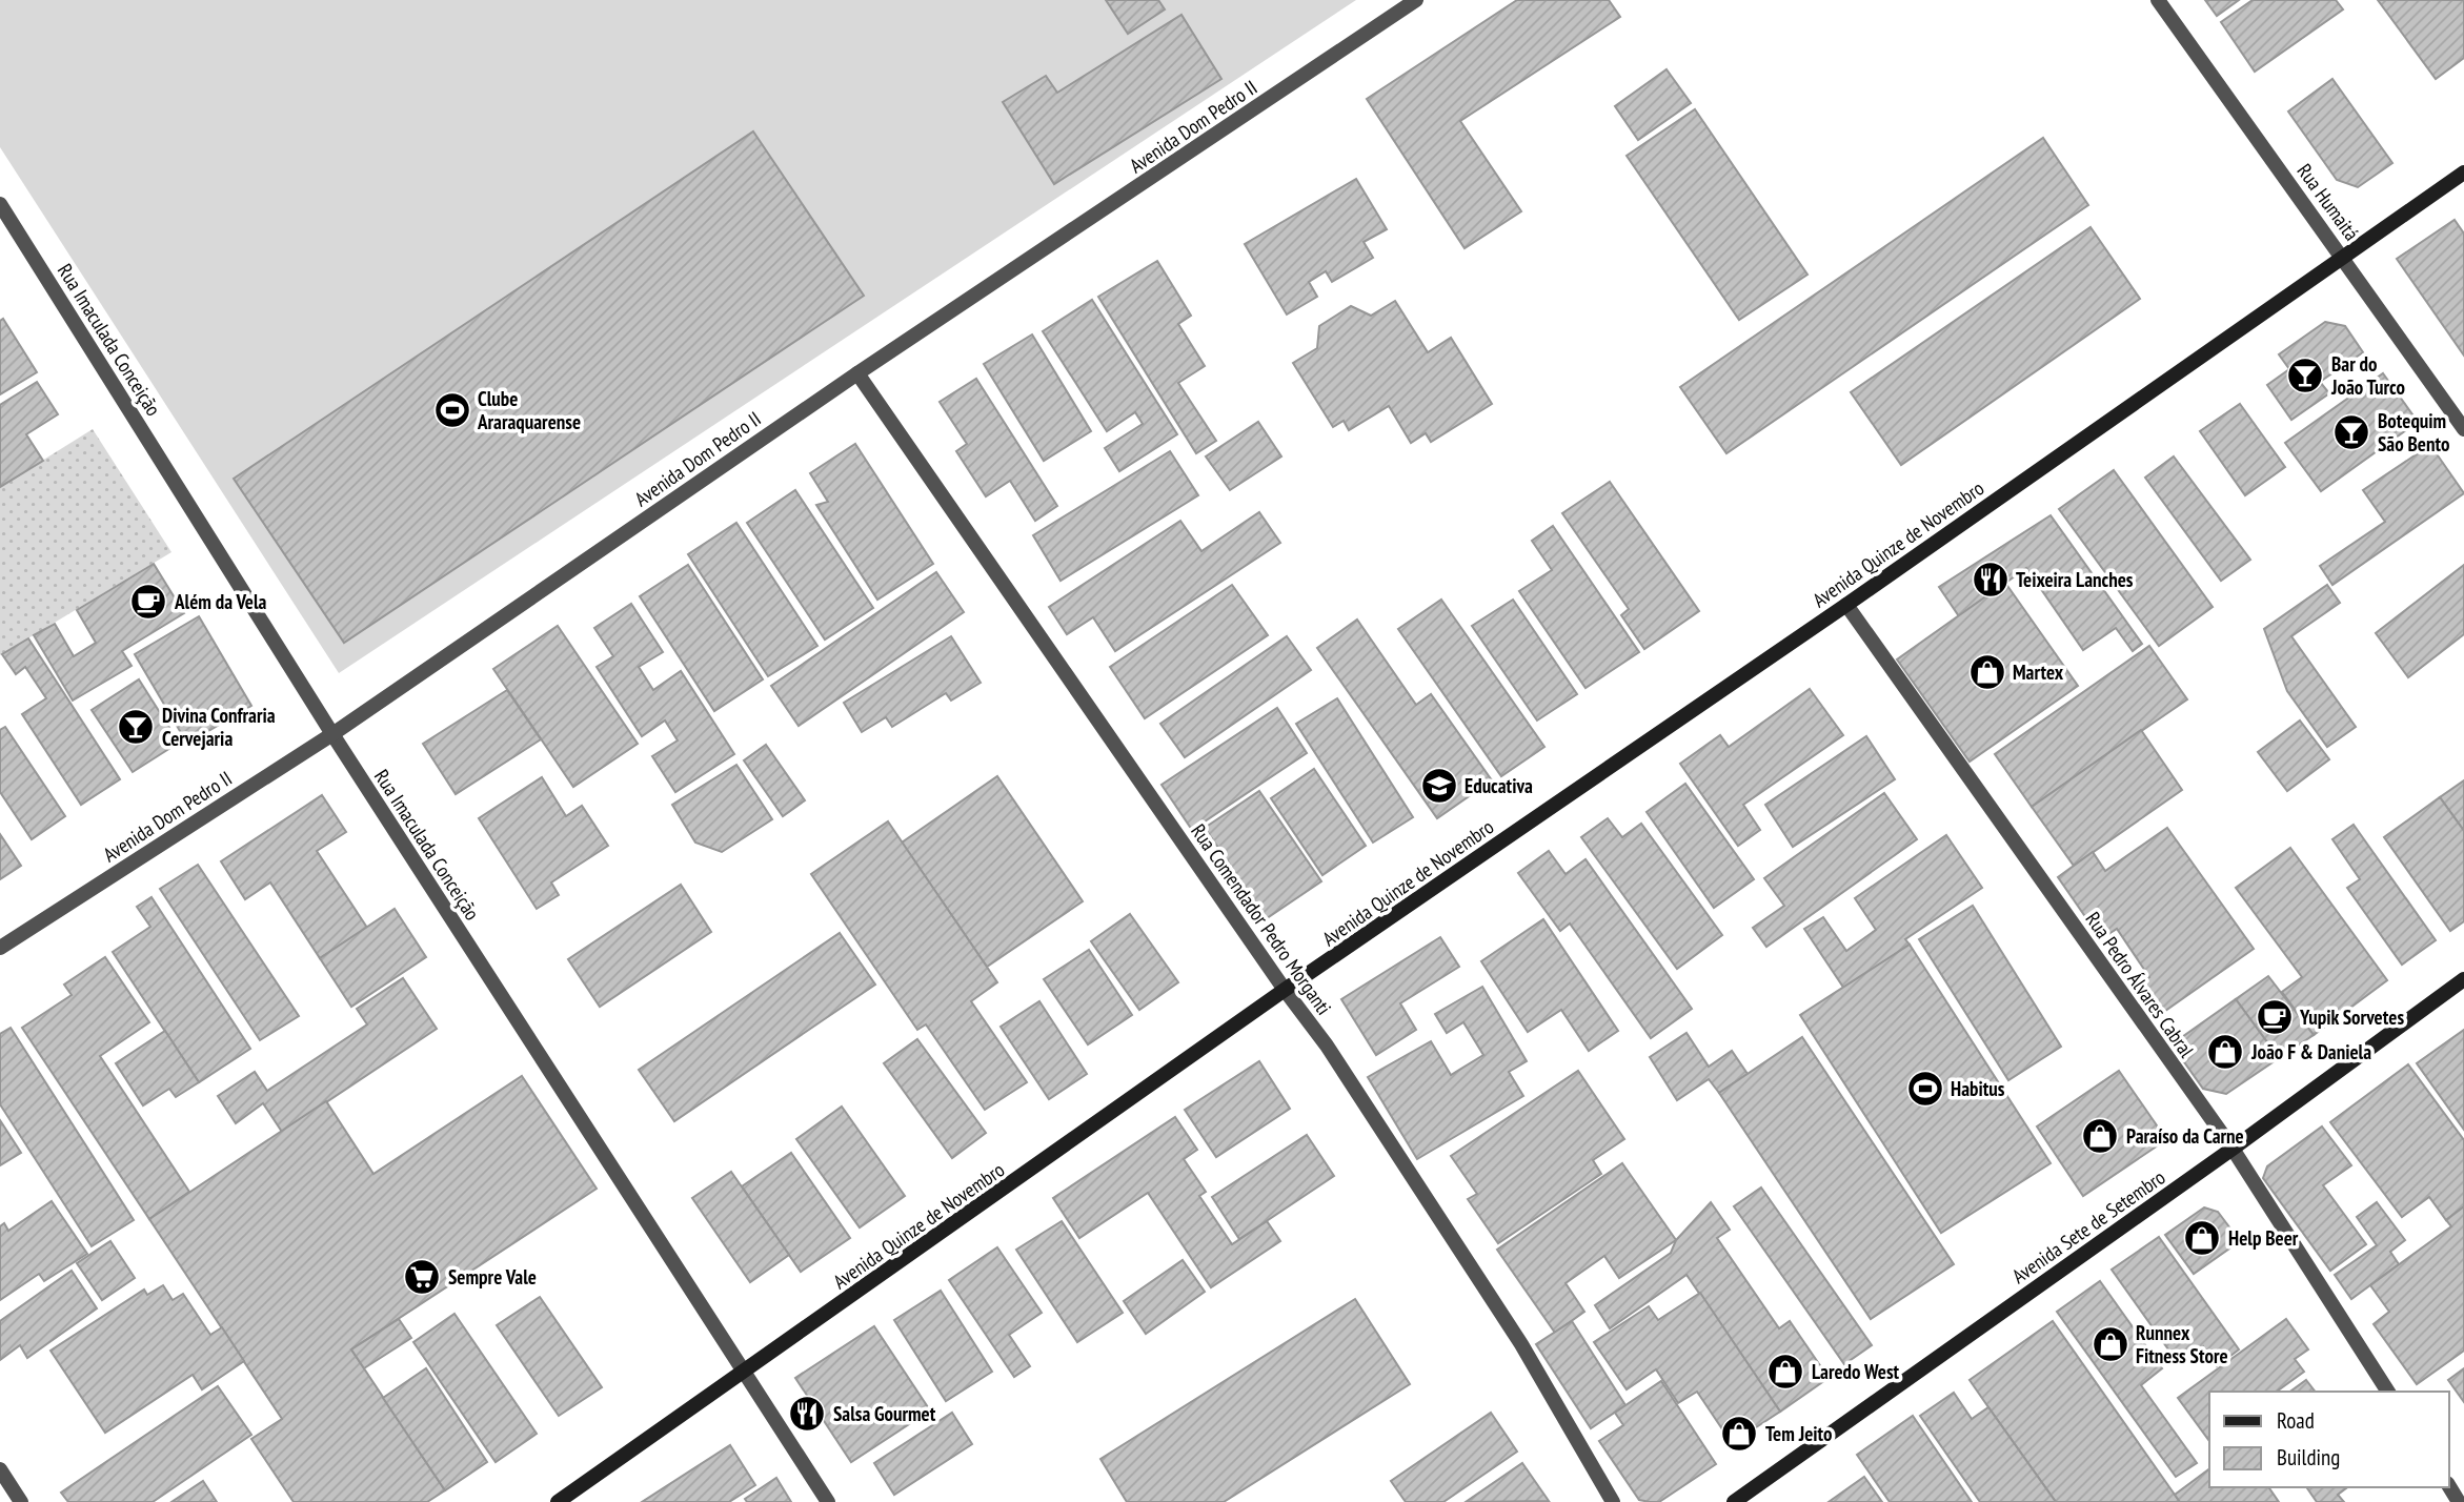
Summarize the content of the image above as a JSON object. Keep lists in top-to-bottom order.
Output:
{
  "streets": {
    "street": [
      "Avenida Dom Pedro II",
      "Rua Humaitá",
      "Rua Imaculada Conceição",
      "Avenida Quinze de Novembro",
      "Rua Comendador Pedro Morganti",
      "Rua Pedro Álvares Cabral",
      "Avenida Sete de Setembro"
    ]
  },
  "crossings": [
    ["Avenida Dom Pedro II", "Rua Imaculada Conceição"],
    ["Avenida Dom Pedro II", "Rua Comendador Pedro Morganti"],
    ["Rua Humaitá", "Avenida Quinze de Novembro"],
    ["Rua Imaculada Conceição", "Avenida Quinze de Novembro"],
    ["Avenida Quinze de Novembro", "Rua Comendador Pedro Morganti"],
    ["Avenida Quinze de Novembro", "Rua Pedro Álvares Cabral"],
    ["Rua Pedro Álvares Cabral", "Avenida Sete de Setembro"]
  ],
  "places": {
    "bar": ["Bar do João Turco", "Botequim São Bento", "Divina Confraria Cervejaria"],
    "sports": ["Clube Araraquarense", "Habitus"],
    "restaurant": ["Teixeira Lanches", "Salsa Gourmet"],
    "cafe": ["Além da Vela", "Yupik Sorvetes"],
    "shop": [
      "Martex",
      "João F & Daniela",
      "Paraíso da Carne",
      "Help Beer",
      "Runnex Fitness Store",
      "Laredo West",
      "Tem Jeito"
    ],
    "school or university": ["Educativa"],
    "supermarket": ["Sempre Vale"]
  },
  "legend": ["Road", "Building"]
}
